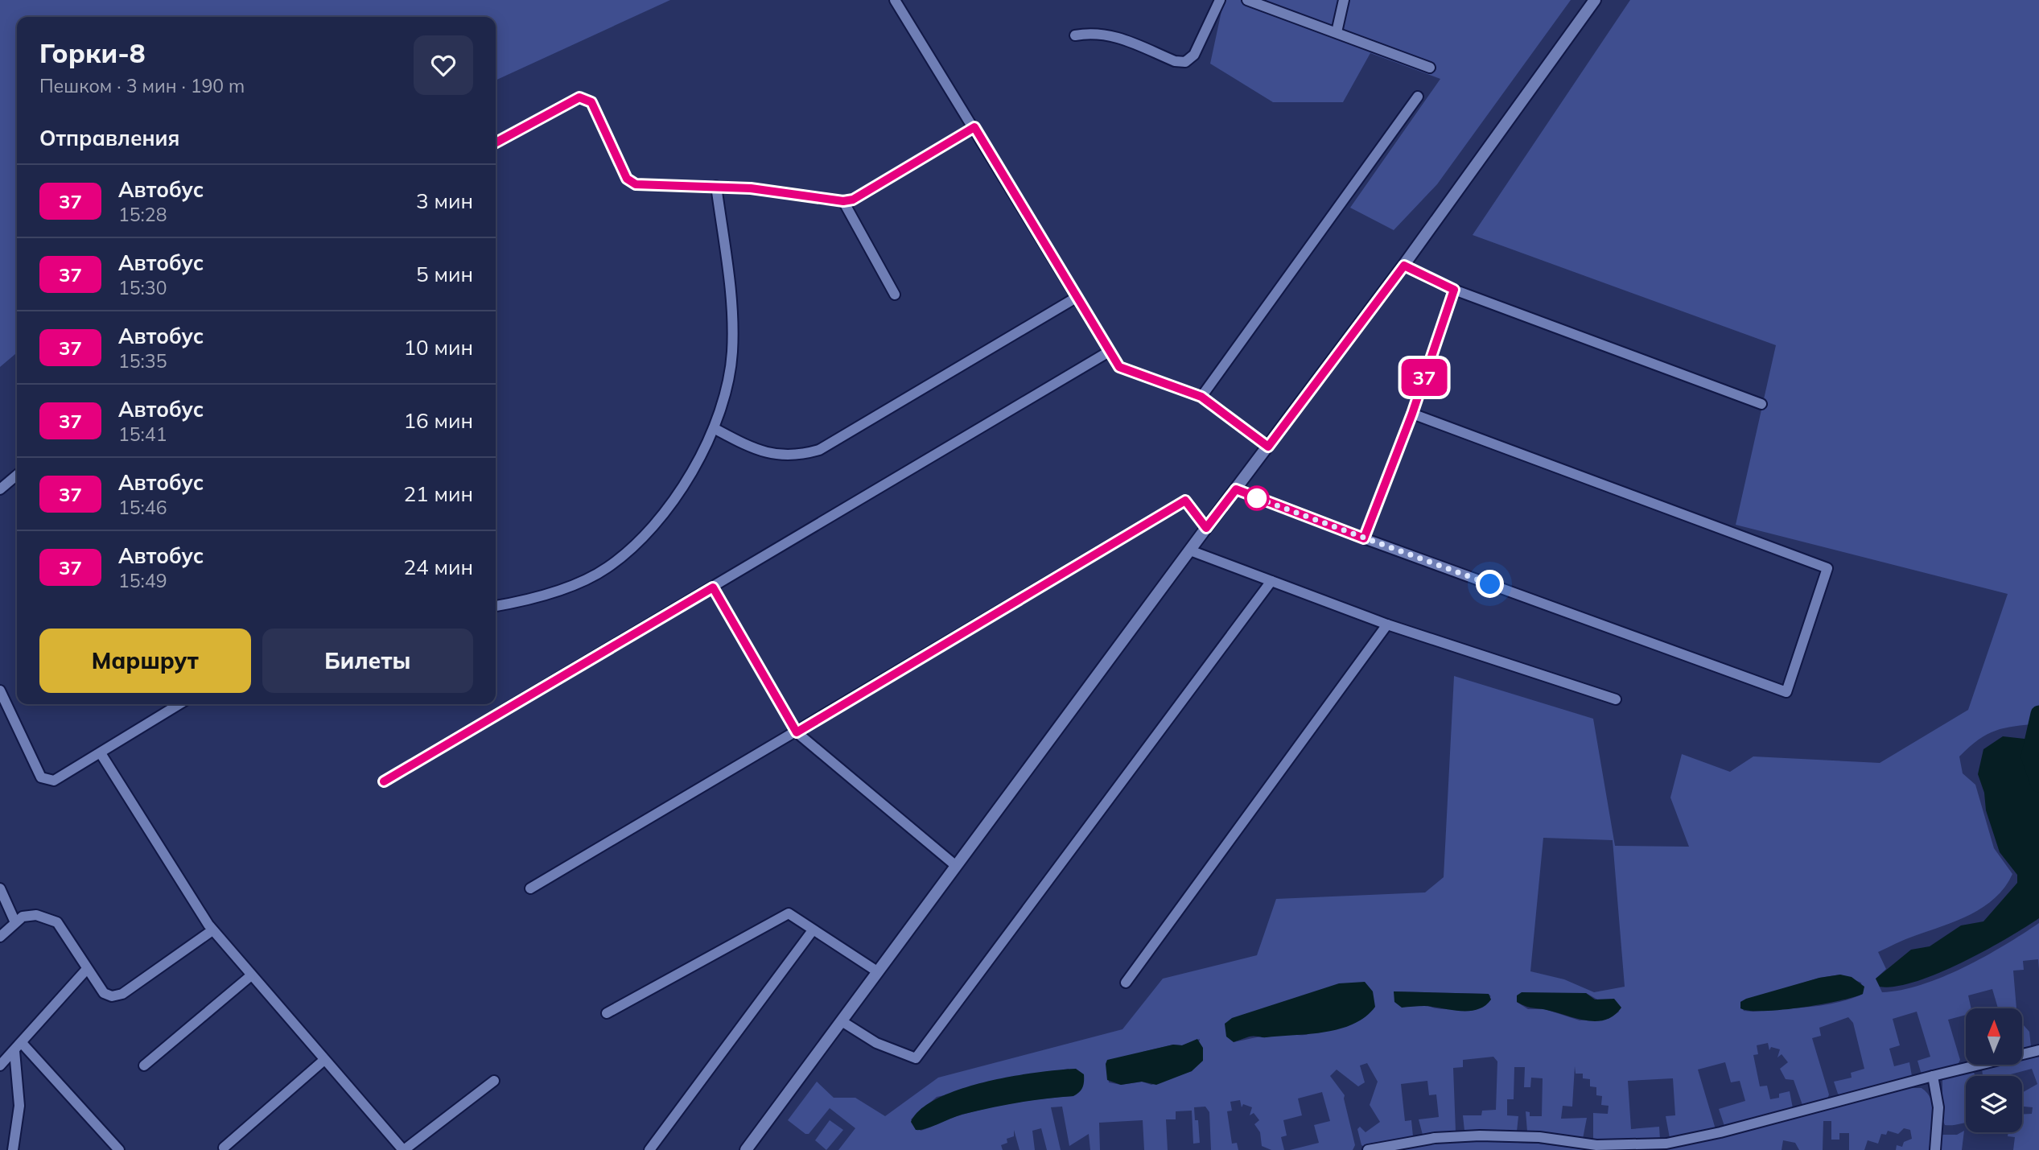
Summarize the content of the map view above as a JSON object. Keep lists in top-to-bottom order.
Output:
{
  "lines": ["bus line 37"],
  "north": "top",
  "page": {
    "on_map": "37",
    "heading": [
      ["Горки-8", "Пешком · 3 мин · 190 m"],
      "Отправления"
    ],
    "list": [
      {
        "mark": "37",
        "name": "Автобус",
        "note": "15:28",
        "value": "3 мин"
      },
      {
        "mark": "37",
        "name": "Автобус",
        "note": "15:30",
        "value": "5 мин"
      },
      {
        "mark": "37",
        "name": "Автобус",
        "note": "15:35",
        "value": "10 мин"
      },
      {
        "mark": "37",
        "name": "Автобус",
        "note": "15:41",
        "value": "16 мин"
      },
      {
        "mark": "37",
        "name": "Автобус",
        "note": "15:46",
        "value": "21 мин"
      },
      {
        "mark": "37",
        "name": "Автобус",
        "note": "15:49",
        "value": "24 мин"
      }
    ],
    "buttons": ["Маршрут", "Билеты"]
  }
}
